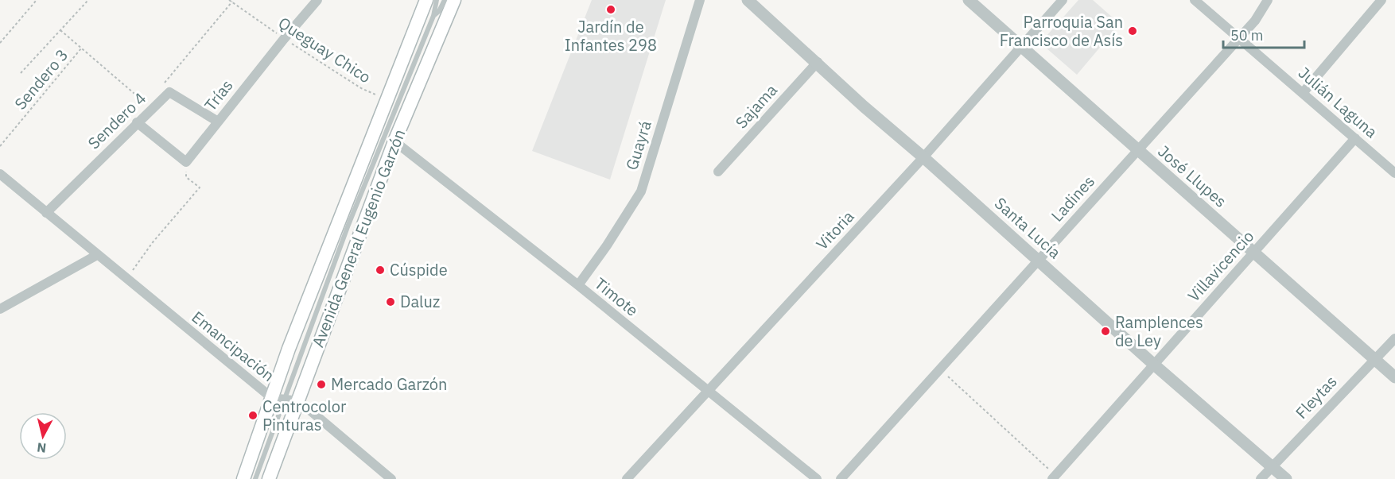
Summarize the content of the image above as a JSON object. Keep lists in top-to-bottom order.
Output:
{
  "streets": {
    "main road": ["Avenida General Eugenio Garzón"],
    "street": [
      "Trías",
      "Julián Laguna",
      "Sajama",
      "Sendero 4",
      "Guayrá",
      "José Llupes",
      "Ladines",
      "Santa Lucía",
      "Vitoria",
      "Villavicencio",
      "Timote",
      "Emancipación",
      "Fleytas"
    ],
    "path": ["Queguay Chico", "Sendero 3"]
  },
  "crossings": [
    ["Queguay Chico", "Trías"],
    ["Queguay Chico", "Avenida General Eugenio Garzón"],
    ["Trías", "Sendero 4"],
    ["Julián Laguna", "Ladines"],
    ["Julián Laguna", "Villavicencio"],
    ["Sajama", "Santa Lucía"],
    ["Sendero 4", "Emancipación"],
    ["Guayrá", "Timote"],
    ["José Llupes", "Ladines"],
    ["José Llupes", "Vitoria"],
    ["José Llupes", "Villavicencio"],
    ["José Llupes", "Fleytas"],
    ["Ladines", "Santa Lucía"],
    ["Santa Lucía", "Vitoria"],
    ["Santa Lucía", "Villavicencio"],
    ["Santa Lucía", "Fleytas"],
    ["Vitoria", "Timote"],
    ["Avenida General Eugenio Garzón", "Timote"],
    ["Avenida General Eugenio Garzón", "Emancipación"]
  ],
  "places": [
    "Jardín de Infantes 298",
    "Parroquia San Francisco de Asís",
    "Cúspide",
    "Daluz",
    "Ramplences de Ley",
    "Mercado Garzón",
    "Centrocolor Pinturas"
  ],
  "scale_bar": "50 m",
  "north": "bottom"
}
